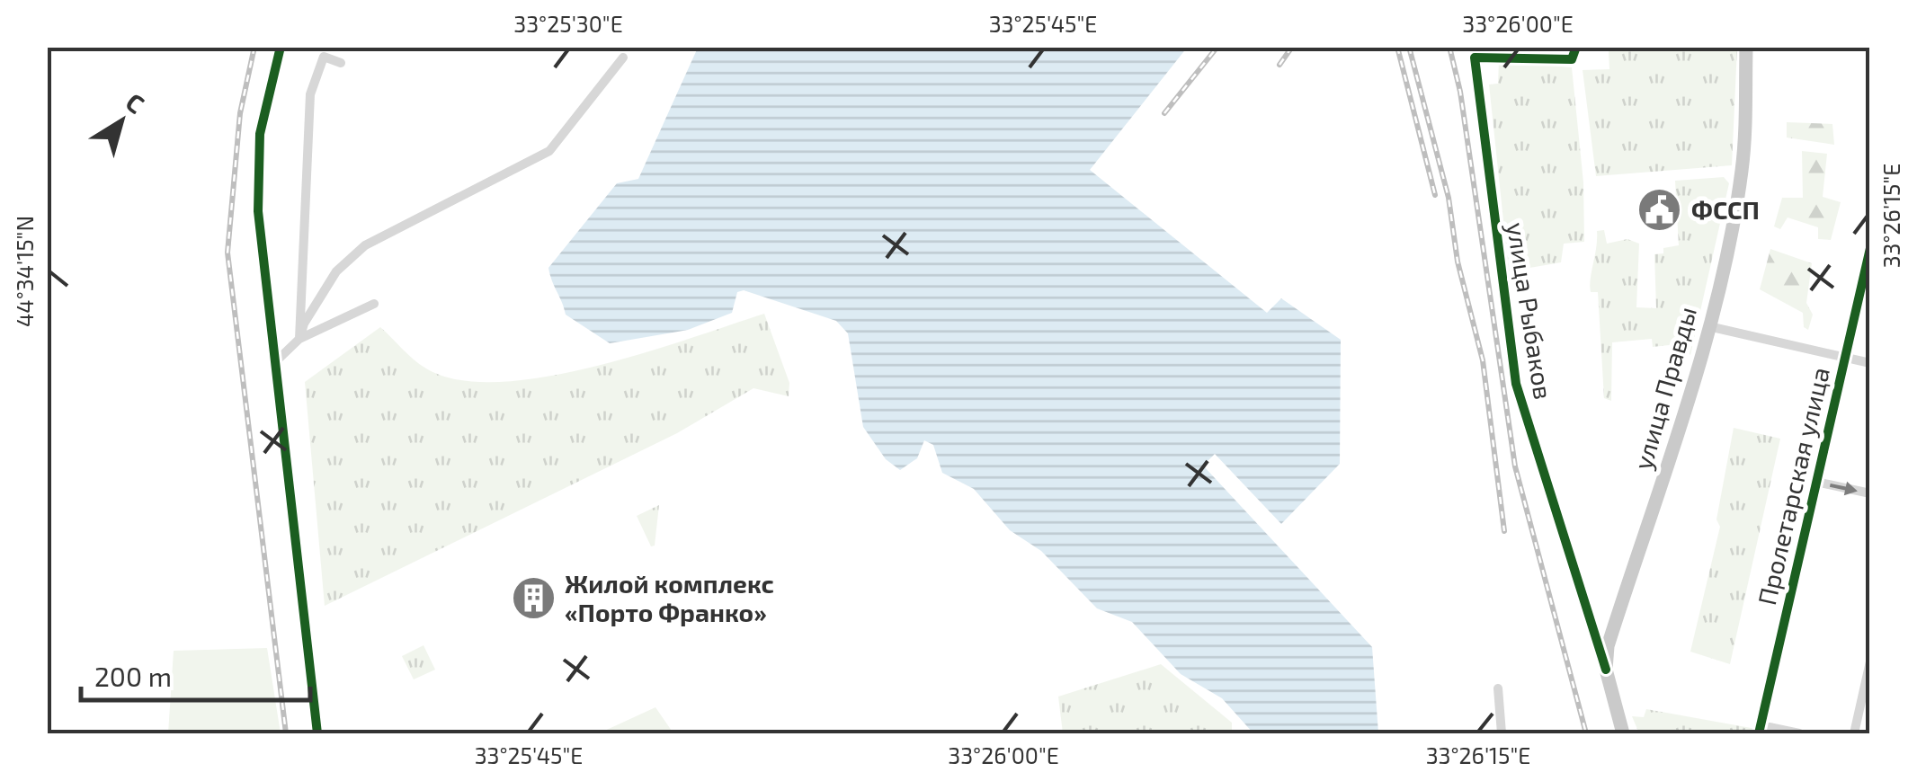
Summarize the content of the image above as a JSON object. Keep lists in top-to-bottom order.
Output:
{
  "streets": {
    "main road": ["улица Правды"],
    "street": ["улица Рыбаков", "Пролетарская улица"]
  },
  "crossings": [
    ["улица Рыбаков", "улица Правды"]
  ],
  "places": {
    "public building": ["ФССП"],
    "building": ["Жилой комплекс «Порто Франко»"]
  },
  "scale_bar": "200 m",
  "north": "top right",
  "coordinates": [
    "33°25'30\"E",
    "33°25'45\"E",
    "33°26'00\"E",
    "33°26'15\"E",
    "44°34'15\"N"
  ]
}
